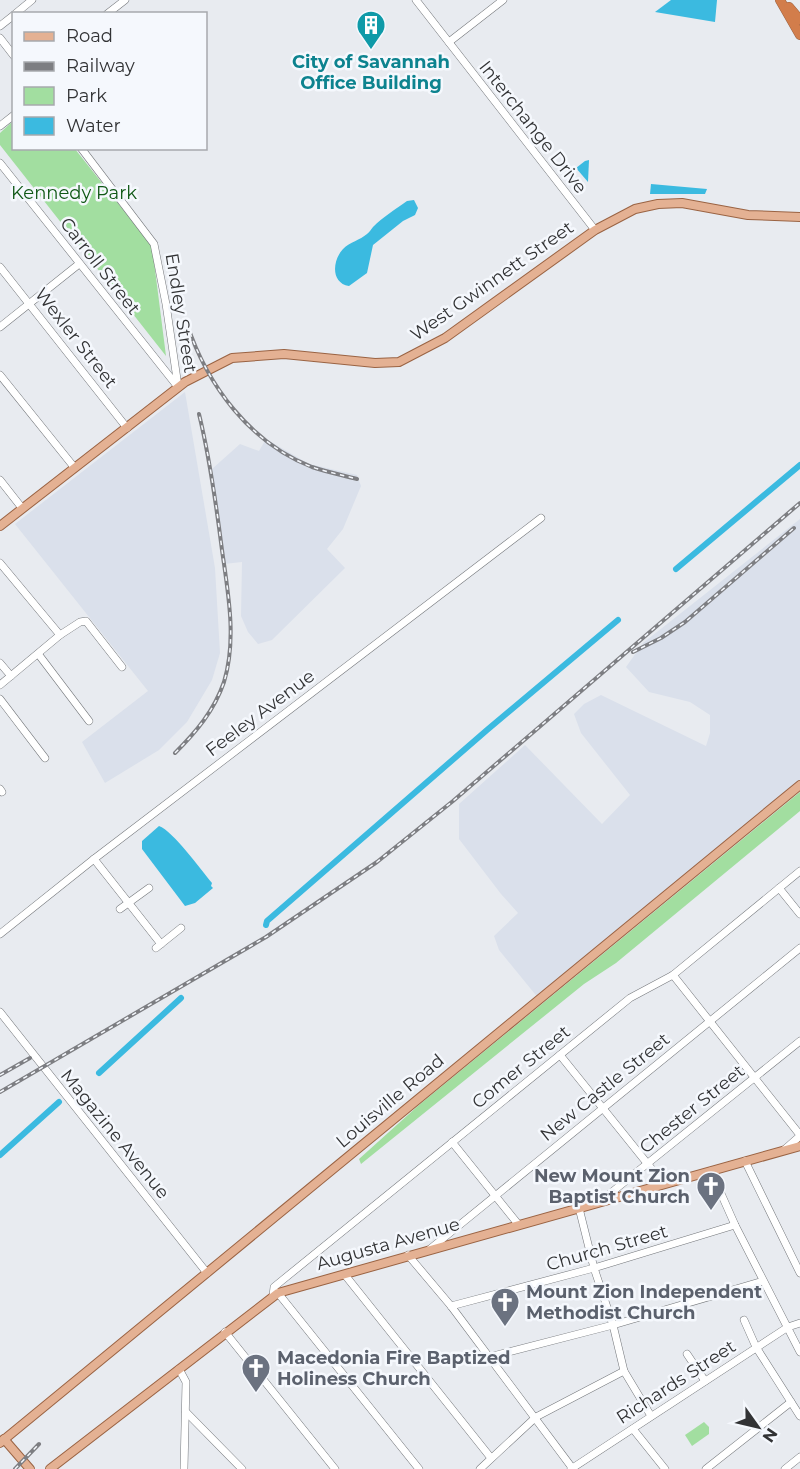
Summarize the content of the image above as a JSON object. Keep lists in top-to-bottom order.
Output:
{
  "streets": {
    "main road": ["West Gwinnett Street", "Louisville Road", "Augusta Avenue"],
    "street": [
      "Interchange Drive",
      "Carroll Street",
      "Endley Street",
      "Wexler Street",
      "Feeley Avenue",
      "Comer Street",
      "New Castle Street",
      "Chester Street",
      "Magazine Avenue",
      "Church Street",
      "Richards Street"
    ]
  },
  "crossings": [
    ["Interchange Drive", "West Gwinnett Street"],
    ["Carroll Street", "West Gwinnett Street"],
    ["Carroll Street", "Endley Street"],
    ["West Gwinnett Street", "Endley Street"],
    ["West Gwinnett Street", "Wexler Street"],
    ["Comer Street", "Augusta Avenue"],
    ["New Castle Street", "Augusta Avenue"],
    ["Louisville Road", "Magazine Avenue"],
    ["Chester Street", "Augusta Avenue"]
  ],
  "parks": ["Kennedy Park"],
  "places": {
    "building": ["City of Savannah Office Building"],
    "church": ["New Mount Zion Baptist Church", "Mount Zion Independent Methodist Church", "Macedonia Fire Baptized Holiness Church"]
  },
  "legend": [
    "Road",
    "Railway",
    "Park",
    "Water"
  ],
  "north": "bottom right"
}
